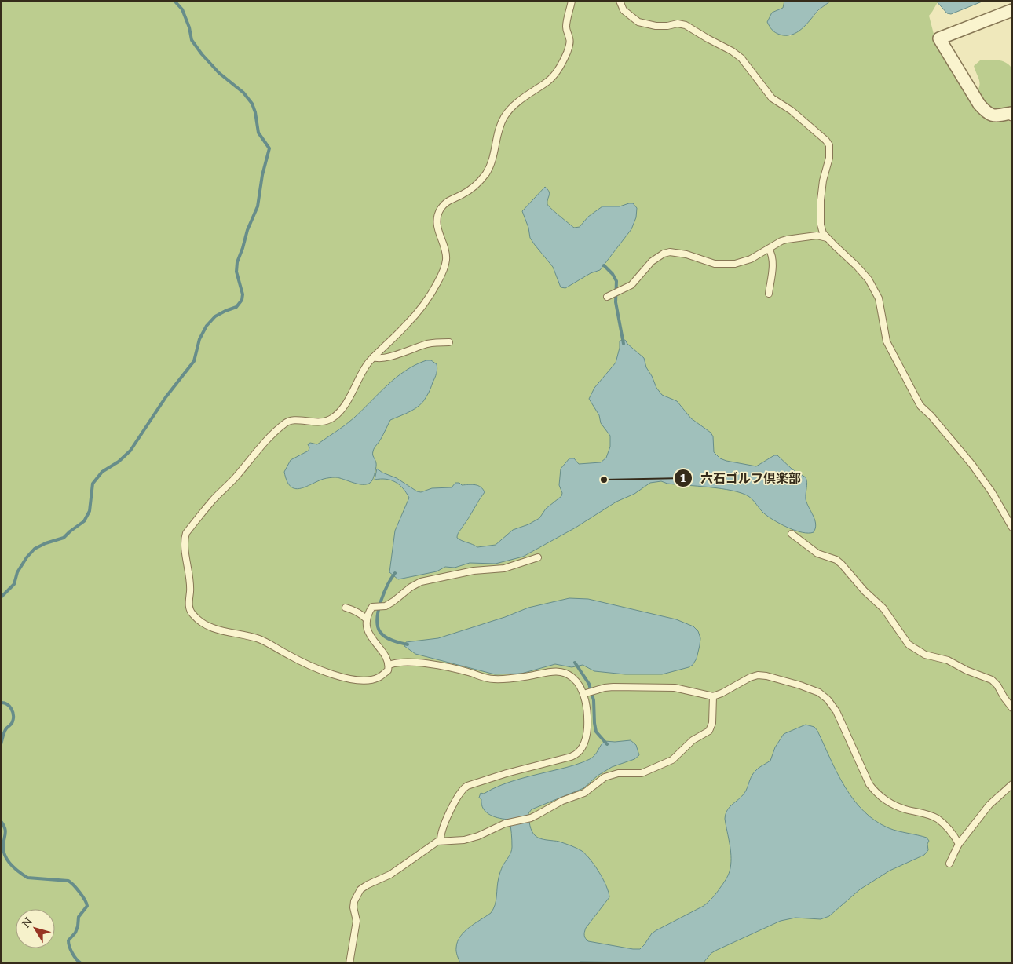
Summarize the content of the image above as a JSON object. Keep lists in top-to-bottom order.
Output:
{
  "places": ["六石ゴルフ倶楽部"],
  "north": "top left"
}
